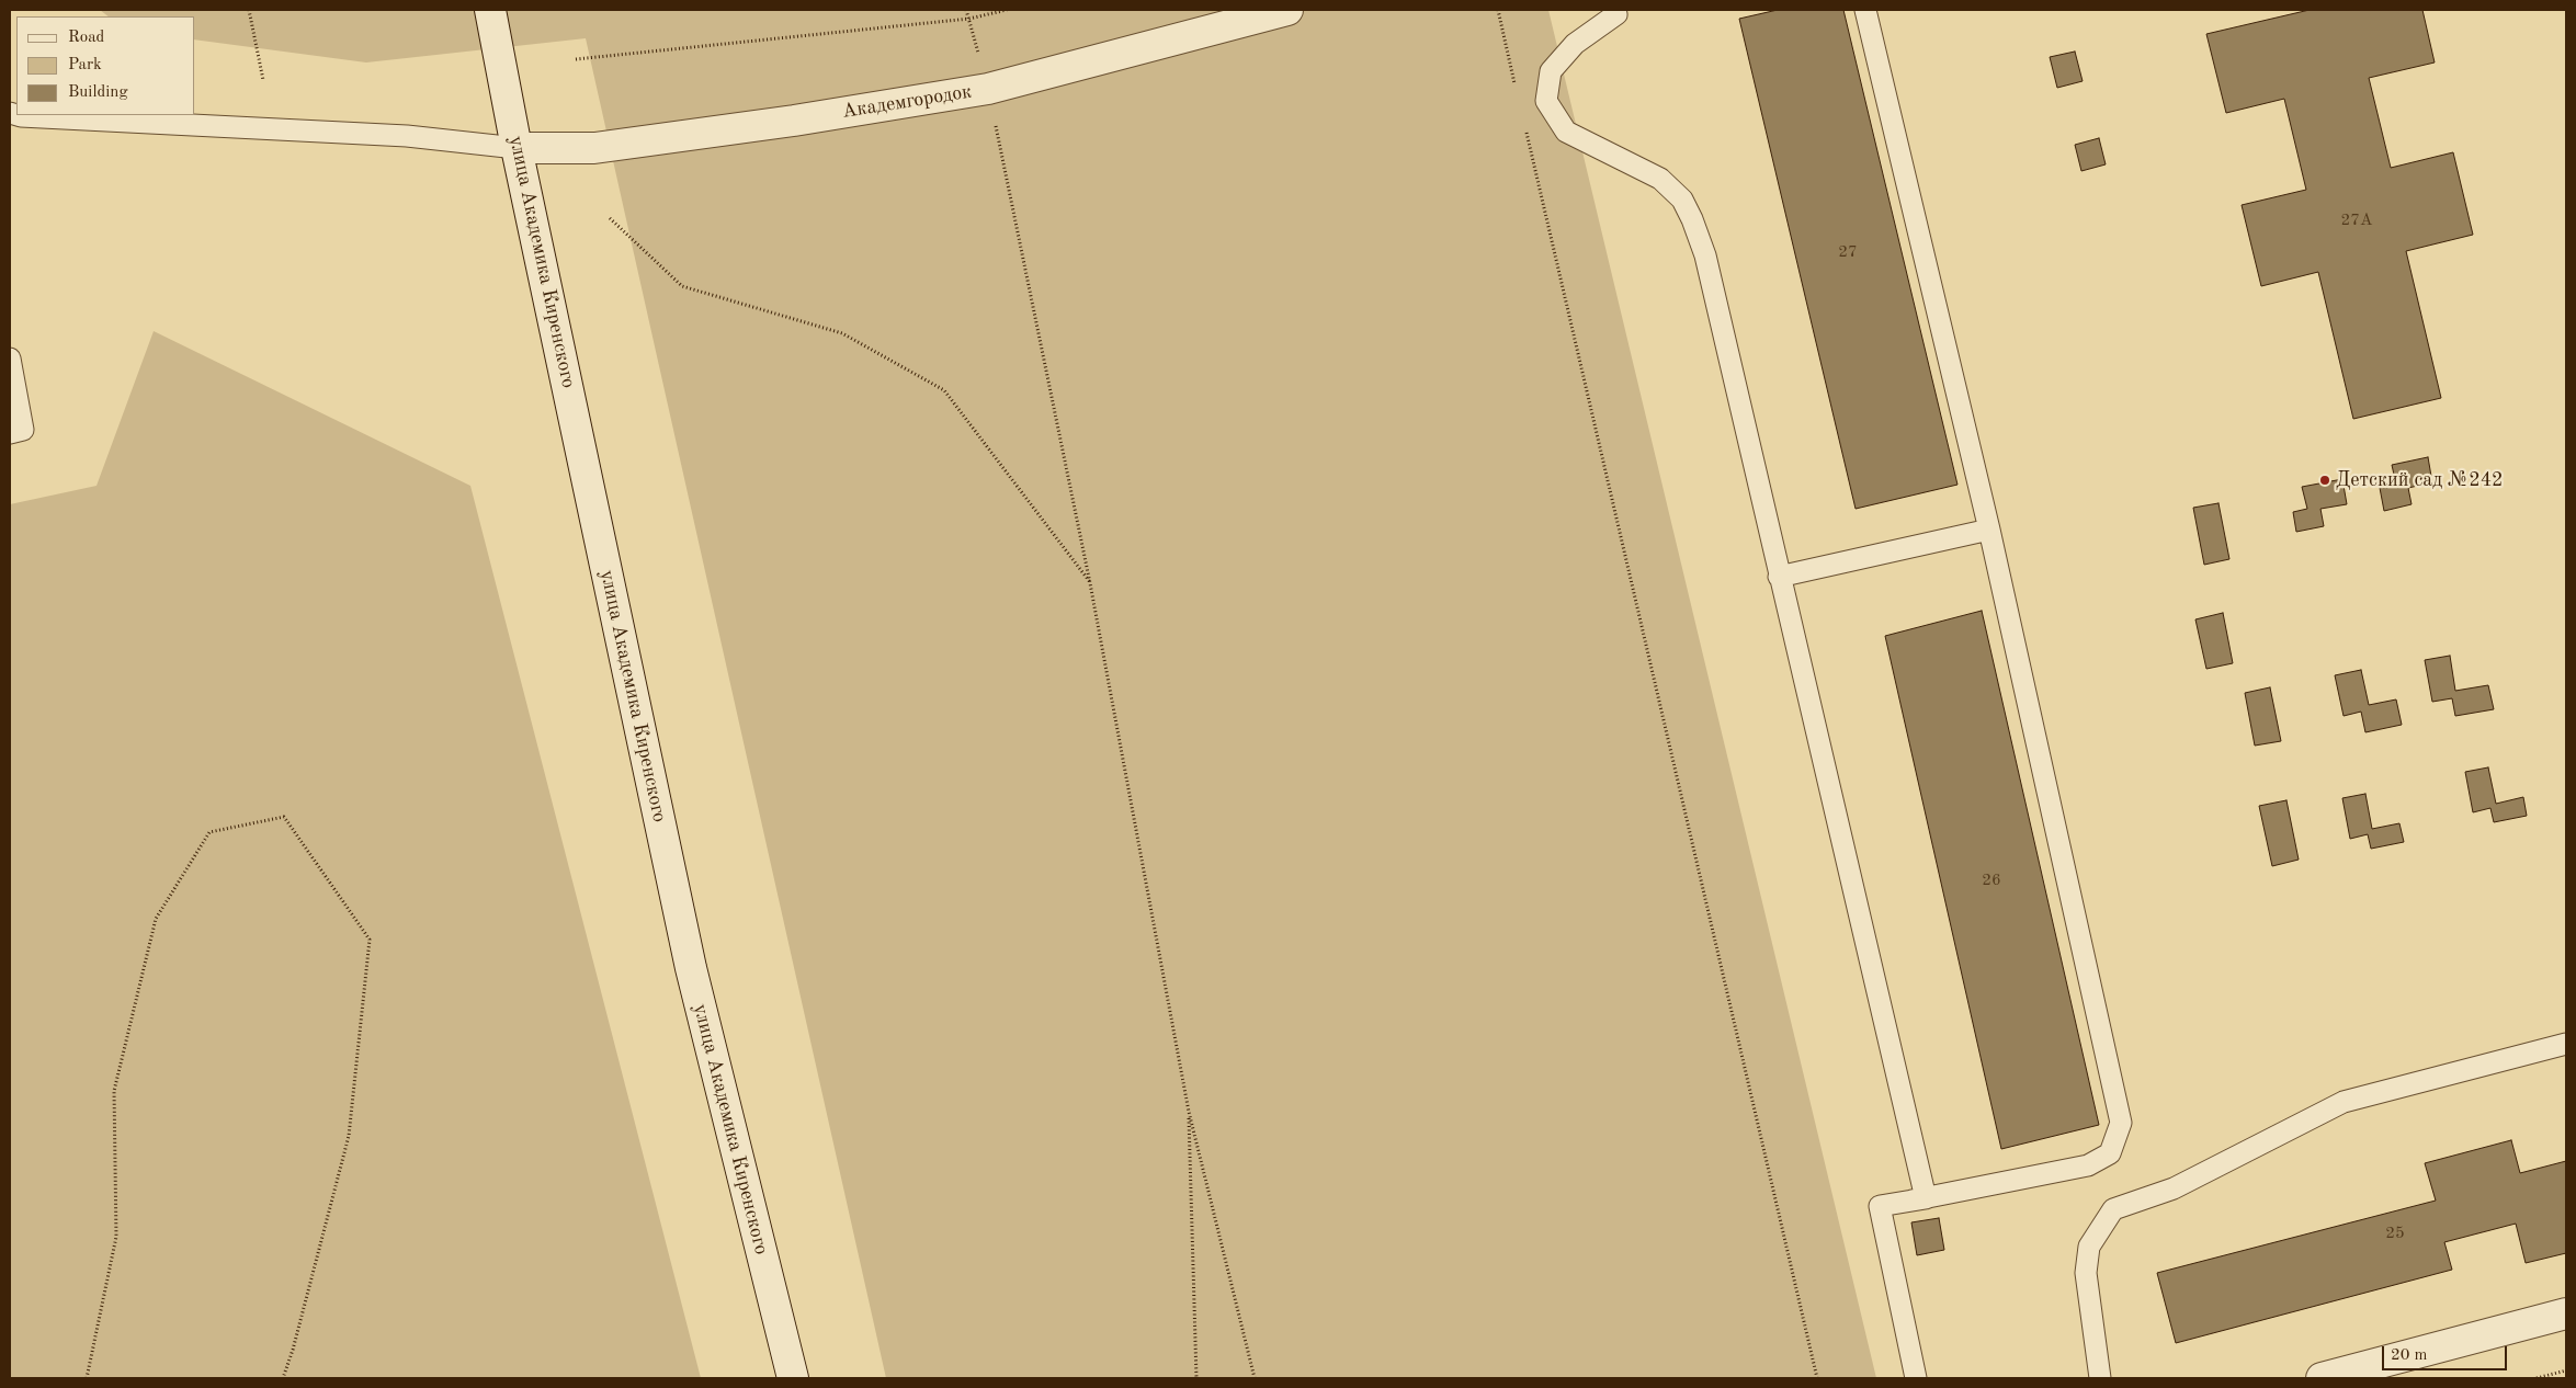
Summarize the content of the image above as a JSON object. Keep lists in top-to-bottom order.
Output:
{
  "streets": {
    "main road": ["Академгородок", "улица Академика Киренского"]
  },
  "crossings": [
    ["Академгородок", "улица Академика Киренского"]
  ],
  "places": ["Детский сад №242"],
  "house_numbers": [
    "27А",
    "27",
    "26",
    "25"
  ],
  "legend": ["Road", "Park", "Building"],
  "scale_bar": "20 m"
}
